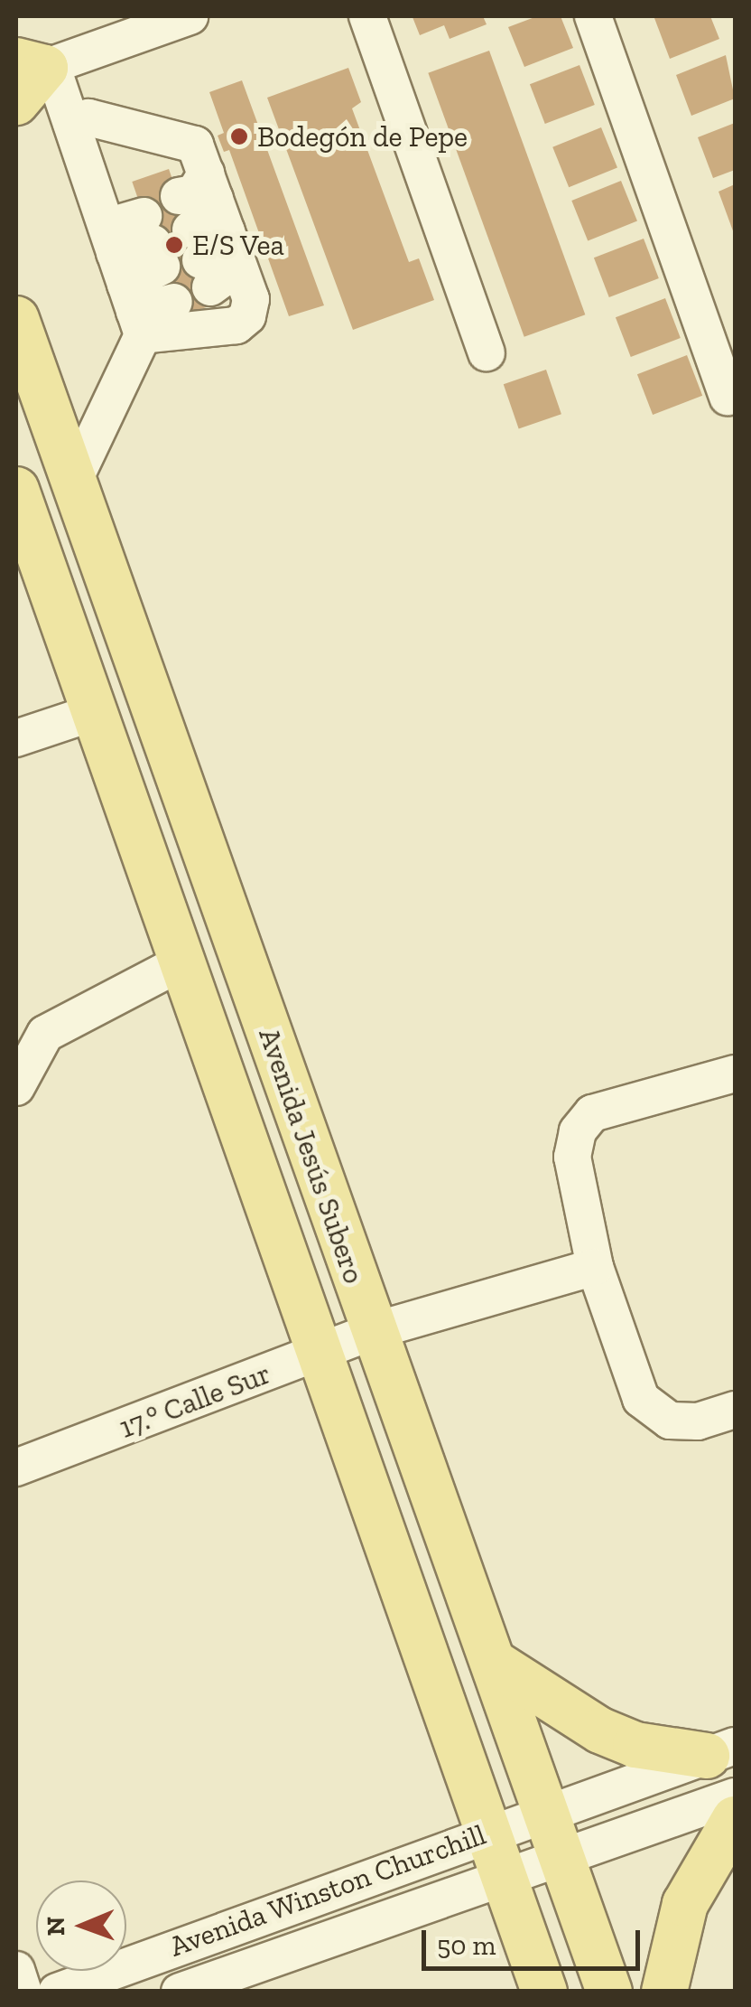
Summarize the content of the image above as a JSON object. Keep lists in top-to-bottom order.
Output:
{
  "streets": {
    "main road": ["Avenida Jesús Subero"],
    "street": ["17.° Calle Sur", "Avenida Winston Churchill"]
  },
  "crossings": [
    ["Avenida Jesús Subero", "17.° Calle Sur"],
    ["Avenida Jesús Subero", "Avenida Winston Churchill"]
  ],
  "places": ["Bodegón de Pepe", "E/S Vea"],
  "scale_bar": "50 m",
  "north": "left"
}
